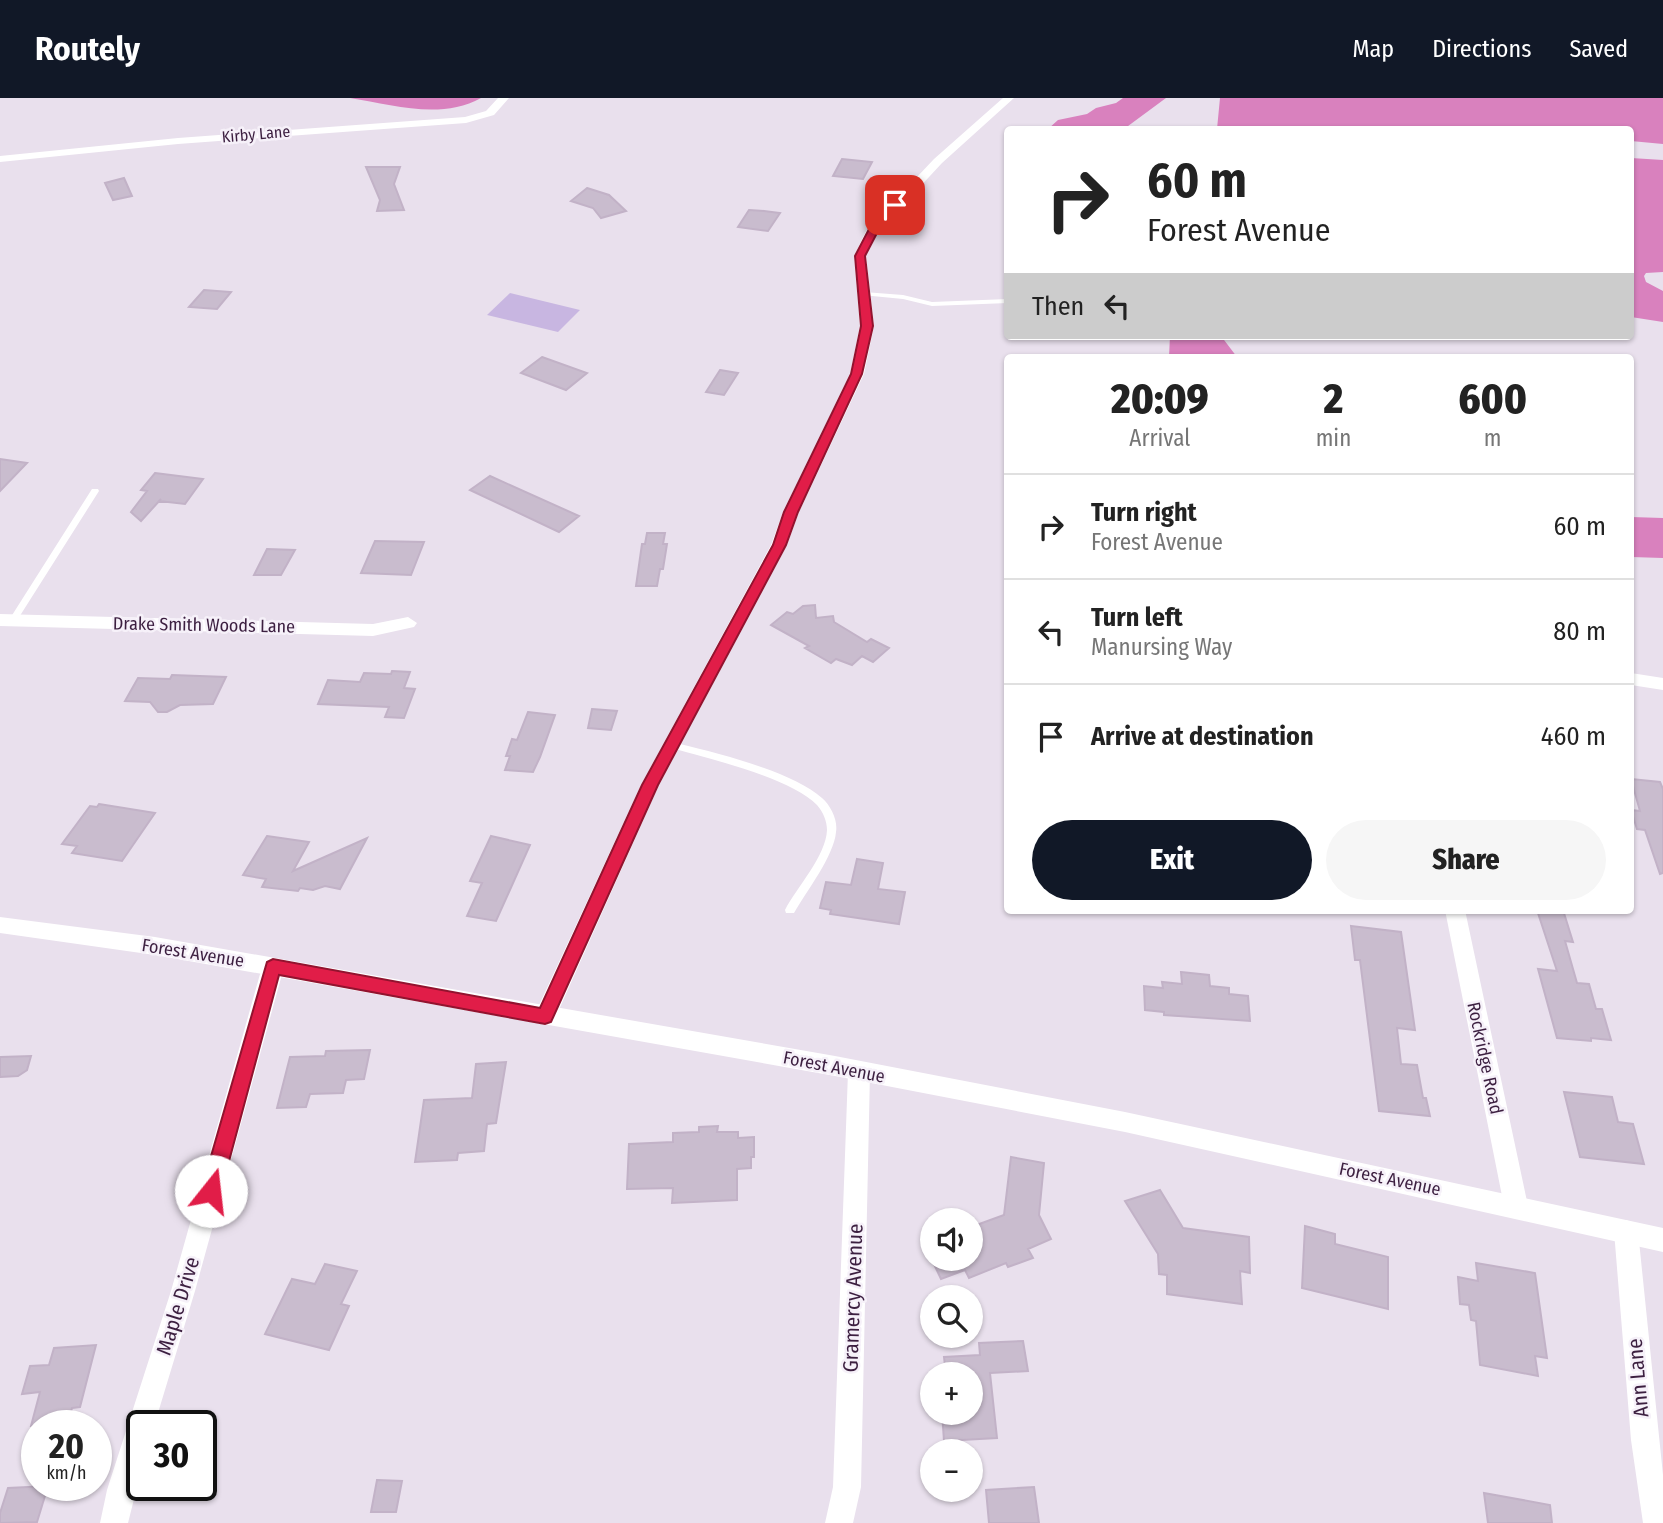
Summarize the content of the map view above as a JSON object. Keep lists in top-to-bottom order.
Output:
{
  "streets": {
    "street": [
      "Kirby Lane",
      "Drake Smith Woods Lane",
      "Forest Avenue",
      "Rockridge Road",
      "Gramercy Avenue",
      "Maple Drive",
      "Ann Lane"
    ]
  },
  "crossings": [
    ["Forest Avenue", "Rockridge Road"],
    ["Forest Avenue", "Gramercy Avenue"],
    ["Forest Avenue", "Maple Drive"],
    ["Forest Avenue", "Ann Lane"]
  ],
  "page": {
    "header": "Routely",
    "nav": ["Map", "Directions", "Saved"],
    "turn": ["60 m", "Forest Avenue"],
    "then": "Then",
    "eta": [
      "20:09",
      "Arrival",
      "2",
      "min",
      "600",
      "m"
    ],
    "list": [
      {
        "name": "Turn right",
        "note": "Forest Avenue",
        "value": "60 m"
      },
      {
        "name": "Turn left",
        "note": "Manursing Way",
        "value": "80 m"
      },
      {
        "name": "Arrive at destination",
        "value": "460 m"
      }
    ],
    "buttons": ["Exit", "Share"],
    "map_buttons": ["+", "−"],
    "speed": "20 km/h",
    "limit": "30"
  }
}
